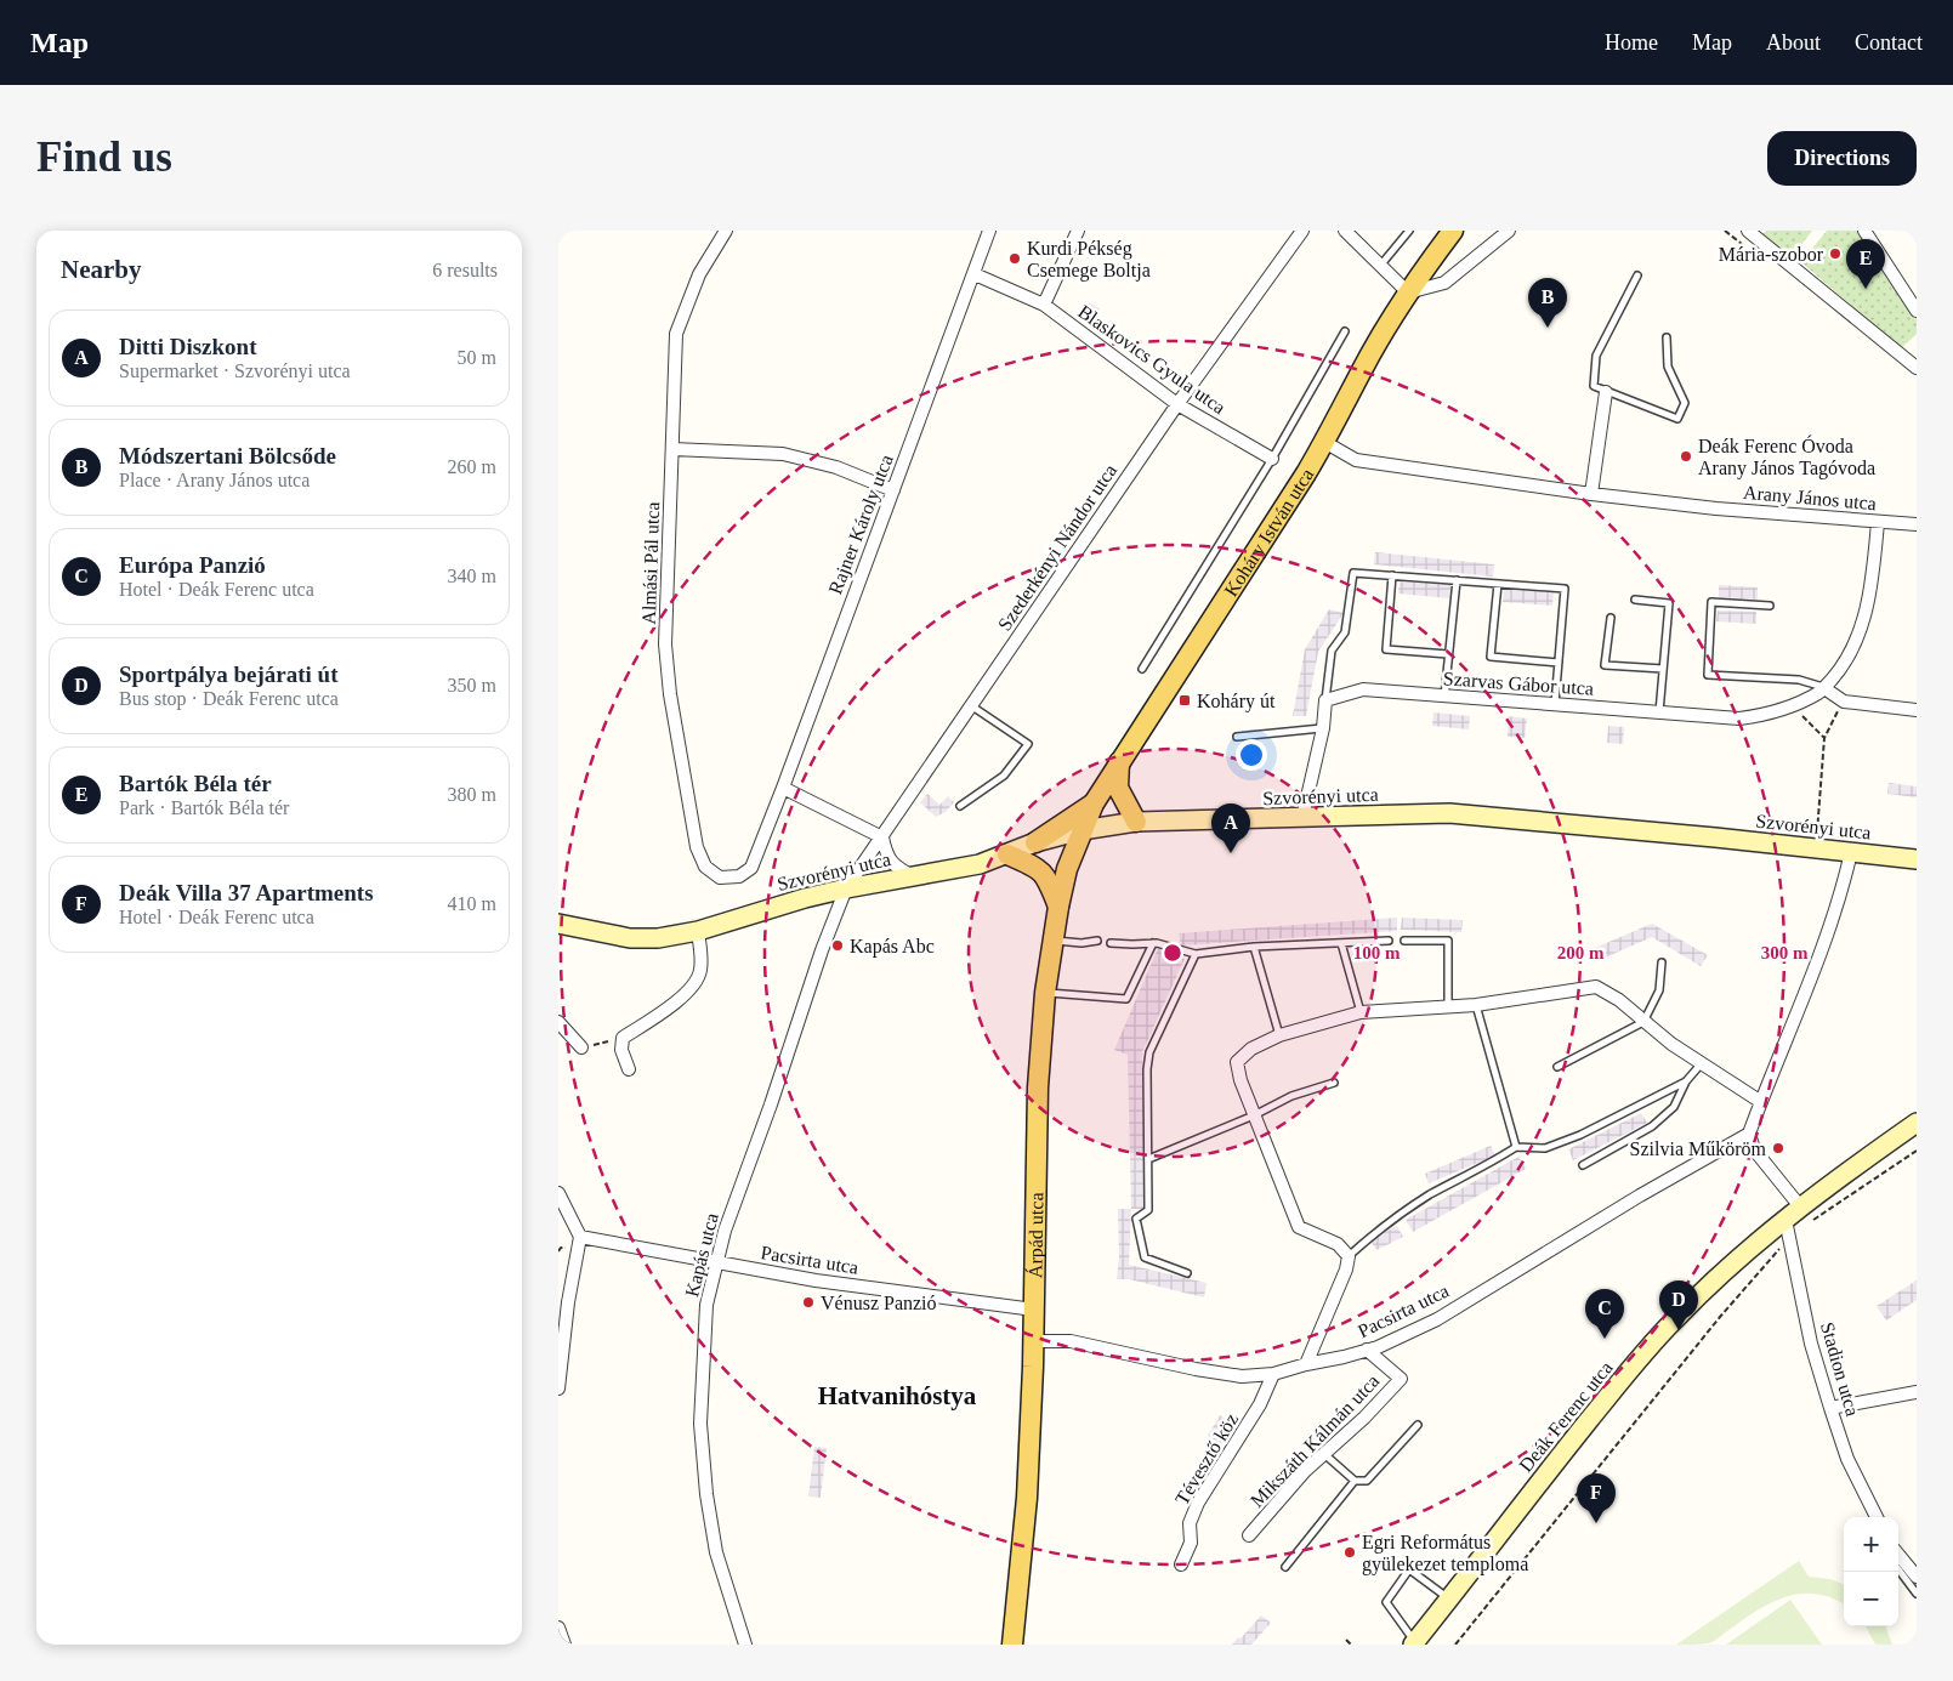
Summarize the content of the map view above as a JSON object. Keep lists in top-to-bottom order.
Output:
{
  "streets": {
    "main road": ["Koháry István utca", "Árpád utca"],
    "street": [
      "Blaskovics Gyula utca",
      "Arany János utca",
      "Rajner Károly utca",
      "Szederkényi Nándor utca",
      "Almási Pál utca",
      "Szarvas Gábor utca",
      "Szvorényi utca",
      "Kapás utca",
      "Pacsirta utca",
      "Stadion utca",
      "Deák Ferenc utca",
      "Mikszáth Kálmán utca",
      "Tévesztő köz"
    ]
  },
  "crossings": [
    ["Blaskovics Gyula utca", "Szederkényi Nándor utca"],
    ["Arany János utca", "Koháry István utca"],
    ["Arany János utca", "Szarvas Gábor utca"],
    ["Rajner Károly utca", "Almási Pál utca"],
    ["Koháry István utca", "Szvorényi utca"],
    ["Koháry István utca", "Árpád utca"],
    ["Szederkényi Nándor utca", "Szvorényi utca"],
    ["Szederkényi Nándor utca", "Kapás utca"],
    ["Szvorényi utca", "Árpád utca"],
    ["Szvorényi utca", "Kapás utca"],
    ["Árpád utca", "Pacsirta utca"],
    ["Kapás utca", "Pacsirta utca"],
    ["Pacsirta utca", "Mikszáth Kálmán utca"],
    ["Pacsirta utca", "Tévesztő köz"],
    ["Stadion utca", "Deák Ferenc utca"]
  ],
  "districts": ["Hatvanihóstya"],
  "places": {
    "other": [
      "Mária-szobor",
      "Kurdi Pékség Csemege Boltja",
      "Deák Ferenc Óvoda Arany János Tagóvoda",
      "Kapás Abc",
      "Szilvia Műköröm",
      "Vénusz Panzió",
      "Egri Református gyülekezet temploma"
    ],
    "transit": ["Koháry út"]
  },
  "page": {
    "header": "Map",
    "nav": [
      "Home",
      "Map",
      "About",
      "Contact"
    ],
    "buttons": "Directions",
    "title": "Find us",
    "heading": ["Nearby", "6 results"],
    "pins": [
      "E",
      "B",
      "A",
      "D",
      "C",
      "F"
    ],
    "list": [
      {
        "mark": "A",
        "name": "Ditti Diszkont",
        "note": "Supermarket · Szvorényi utca",
        "value": "50 m"
      },
      {
        "mark": "B",
        "name": "Módszertani Bölcsőde",
        "note": "Place · Arany János utca",
        "value": "260 m"
      },
      {
        "mark": "C",
        "name": "Európa Panzió",
        "note": "Hotel · Deák Ferenc utca",
        "value": "340 m"
      },
      {
        "mark": "D",
        "name": "Sportpálya bejárati út",
        "note": "Bus stop · Deák Ferenc utca",
        "value": "350 m"
      },
      {
        "mark": "E",
        "name": "Bartók Béla tér",
        "note": "Park · Bartók Béla tér",
        "value": "380 m"
      },
      {
        "mark": "F",
        "name": "Deák Villa 37 Apartments",
        "note": "Hotel · Deák Ferenc utca",
        "value": "410 m"
      }
    ],
    "map_buttons": ["+", "−"]
  },
  "rings": ["100 m", "200 m", "300 m"]
}
